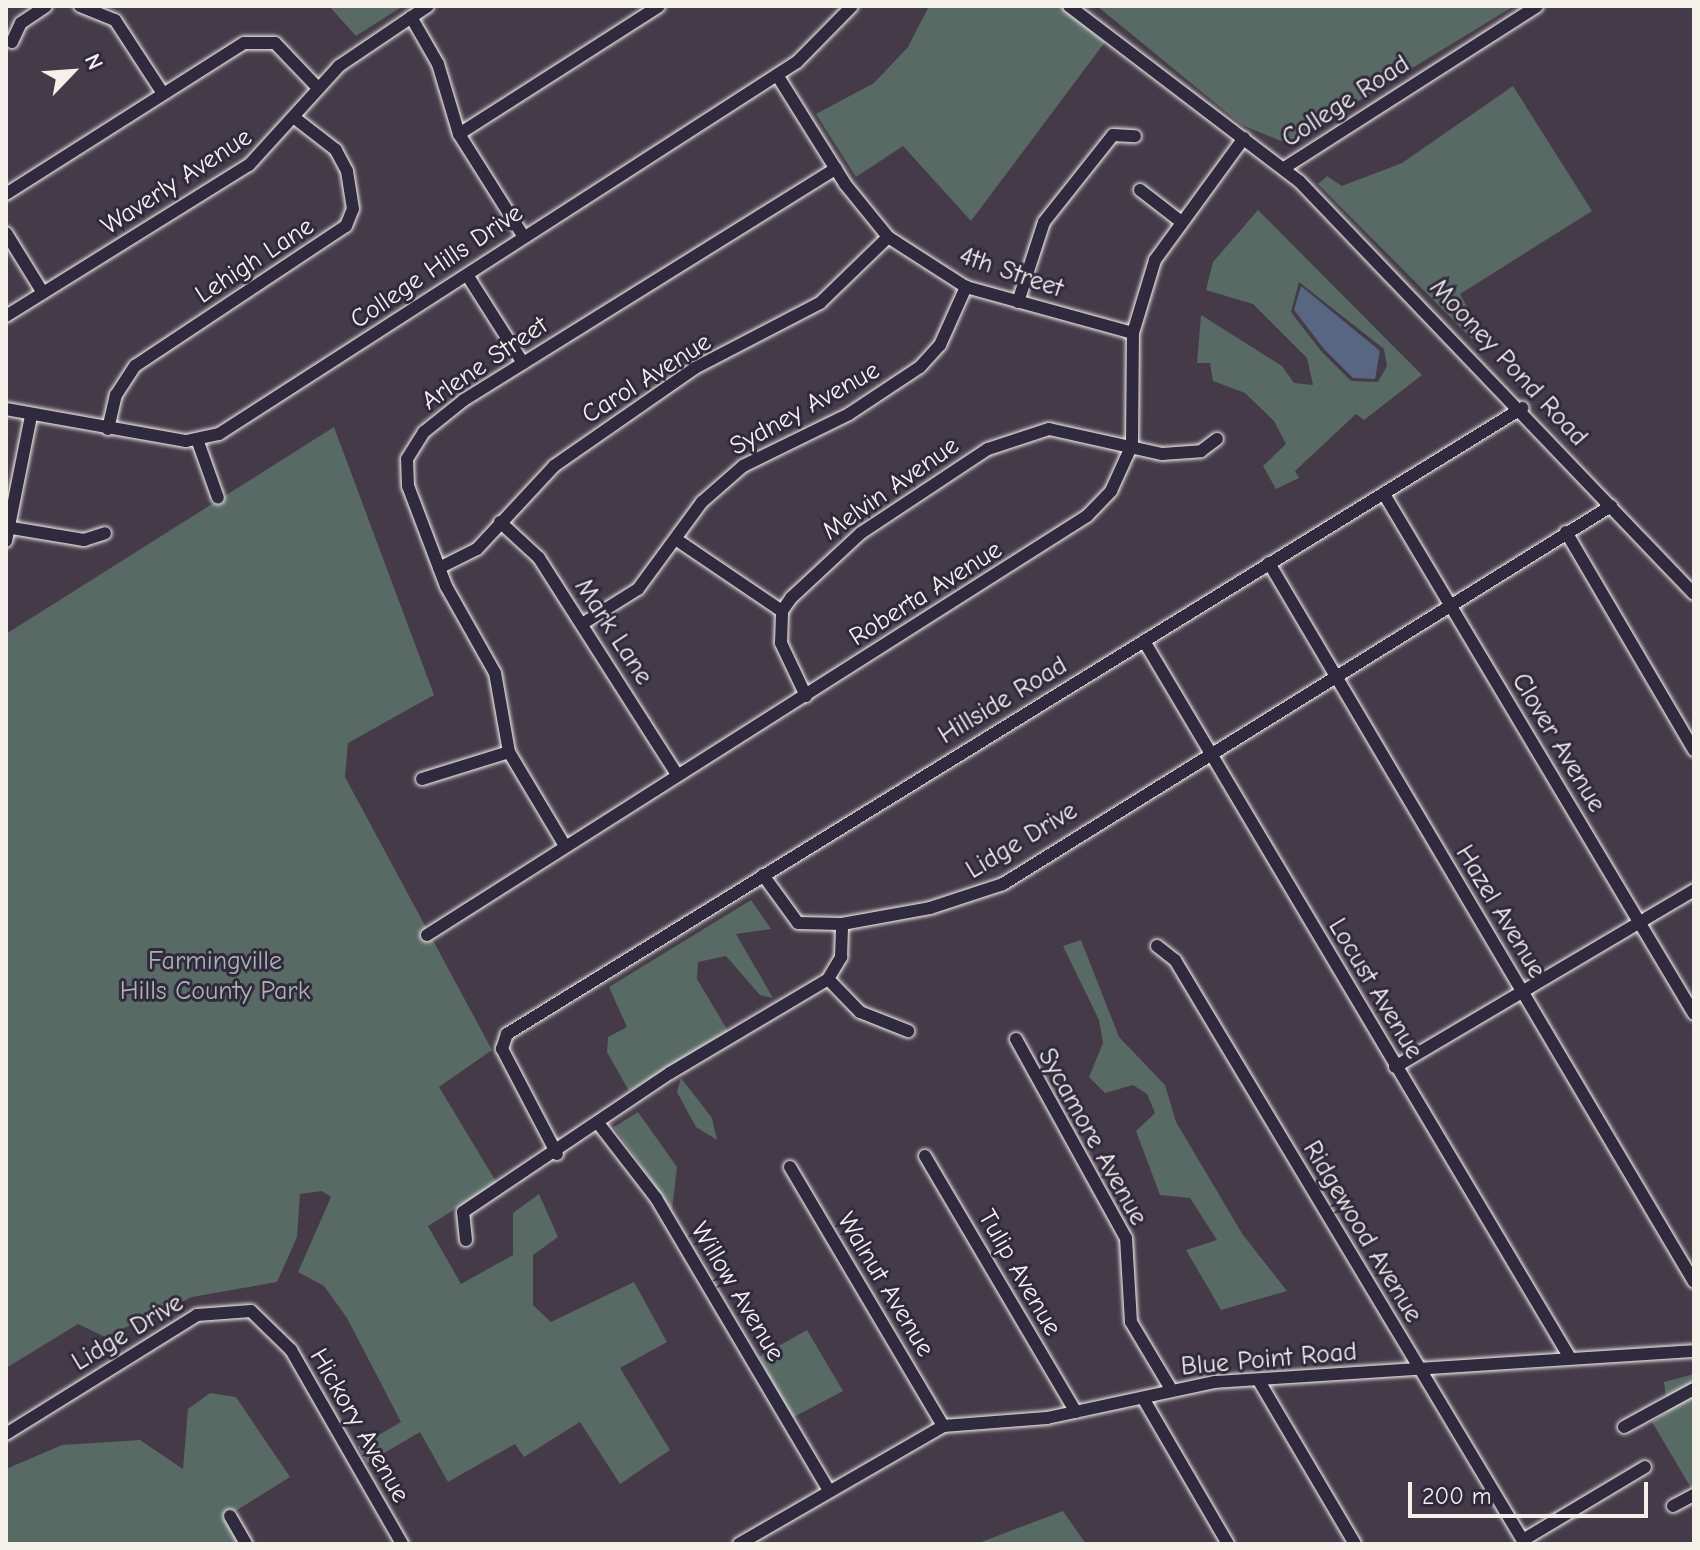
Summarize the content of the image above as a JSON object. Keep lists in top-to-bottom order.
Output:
{
  "streets": {
    "street": [
      "College Road",
      "Waverly Avenue",
      "Lehigh Lane",
      "College Hills Drive",
      "4th Street",
      "Mooney Pond Road",
      "Arlene Street",
      "Carol Avenue",
      "Sydney Avenue",
      "Melvin Avenue",
      "Roberta Avenue",
      "Mark Lane",
      "Hillside Road",
      "Clover Avenue",
      "Lidge Drive",
      "Hazel Avenue",
      "Locust Avenue",
      "Sycamore Avenue",
      "Ridgewood Avenue",
      "Tulip Avenue",
      "Walnut Avenue",
      "Willow Avenue",
      "Blue Point Road",
      "Hickory Avenue"
    ]
  },
  "crossings": [
    ["College Road", "Mooney Pond Road"],
    ["College Road", "Roberta Avenue"],
    ["Waverly Avenue", "Lehigh Lane"],
    ["College Hills Drive", "4th Street"],
    ["4th Street", "Arlene Street"],
    ["4th Street", "Carol Avenue"],
    ["4th Street", "Sydney Avenue"],
    ["4th Street", "Roberta Avenue"],
    ["Mooney Pond Road", "Hillside Road"],
    ["Mooney Pond Road", "Lidge Drive"],
    ["Arlene Street", "Carol Avenue"],
    ["Arlene Street", "Roberta Avenue"],
    ["Carol Avenue", "Mark Lane"],
    ["Sydney Avenue", "Mark Lane"],
    ["Melvin Avenue", "Roberta Avenue"],
    ["Roberta Avenue", "Mark Lane"],
    ["Hillside Road", "Clover Avenue"],
    ["Hillside Road", "Lidge Drive"],
    ["Hillside Road", "Hazel Avenue"],
    ["Hillside Road", "Locust Avenue"],
    ["Clover Avenue", "Lidge Drive"],
    ["Lidge Drive", "Hazel Avenue"],
    ["Lidge Drive", "Locust Avenue"],
    ["Lidge Drive", "Hickory Avenue"],
    ["Locust Avenue", "Blue Point Road"],
    ["Sycamore Avenue", "Blue Point Road"],
    ["Ridgewood Avenue", "Blue Point Road"],
    ["Tulip Avenue", "Blue Point Road"],
    ["Walnut Avenue", "Blue Point Road"],
    ["Willow Avenue", "Blue Point Road"]
  ],
  "parks": ["Farmingville Hills County Park"],
  "scale_bar": "200 m",
  "north": "top right"
}
